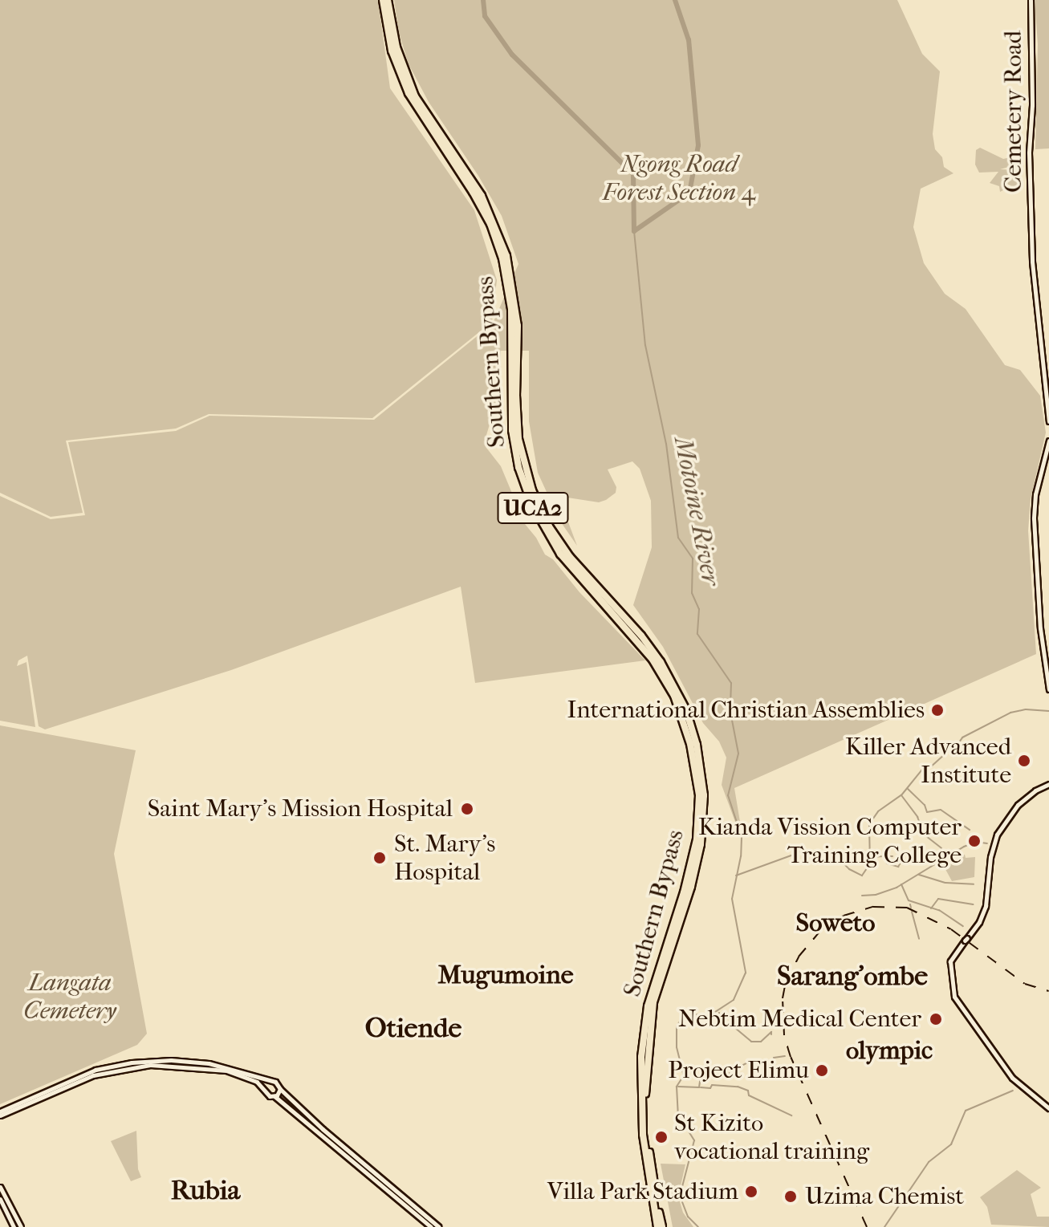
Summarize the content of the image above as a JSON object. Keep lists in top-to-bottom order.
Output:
{
  "streets": {
    "highway": ["Southern Bypass", "UCA2"],
    "street": ["Cemetery Road"]
  },
  "districts": [
    "Soweto",
    "Mugumoine",
    "Sarang'ombe",
    "Otiende",
    "olympic",
    "Rubia"
  ],
  "water": ["Motoine River"],
  "parks": ["Ngong Road Forest Section 4", "Langata Cemetery"],
  "places": [
    "International Christian Assemblies",
    "Killer Advanced Institute",
    "Saint Mary's Mission Hospital",
    "Kianda Vission Computer Training College",
    "St. Mary's Hospital",
    "Nebtim Medical Center",
    "Project Elimu",
    "St Kizito vocational training",
    "Villa Park Stadium",
    "Uzima Chemist"
  ]
}
